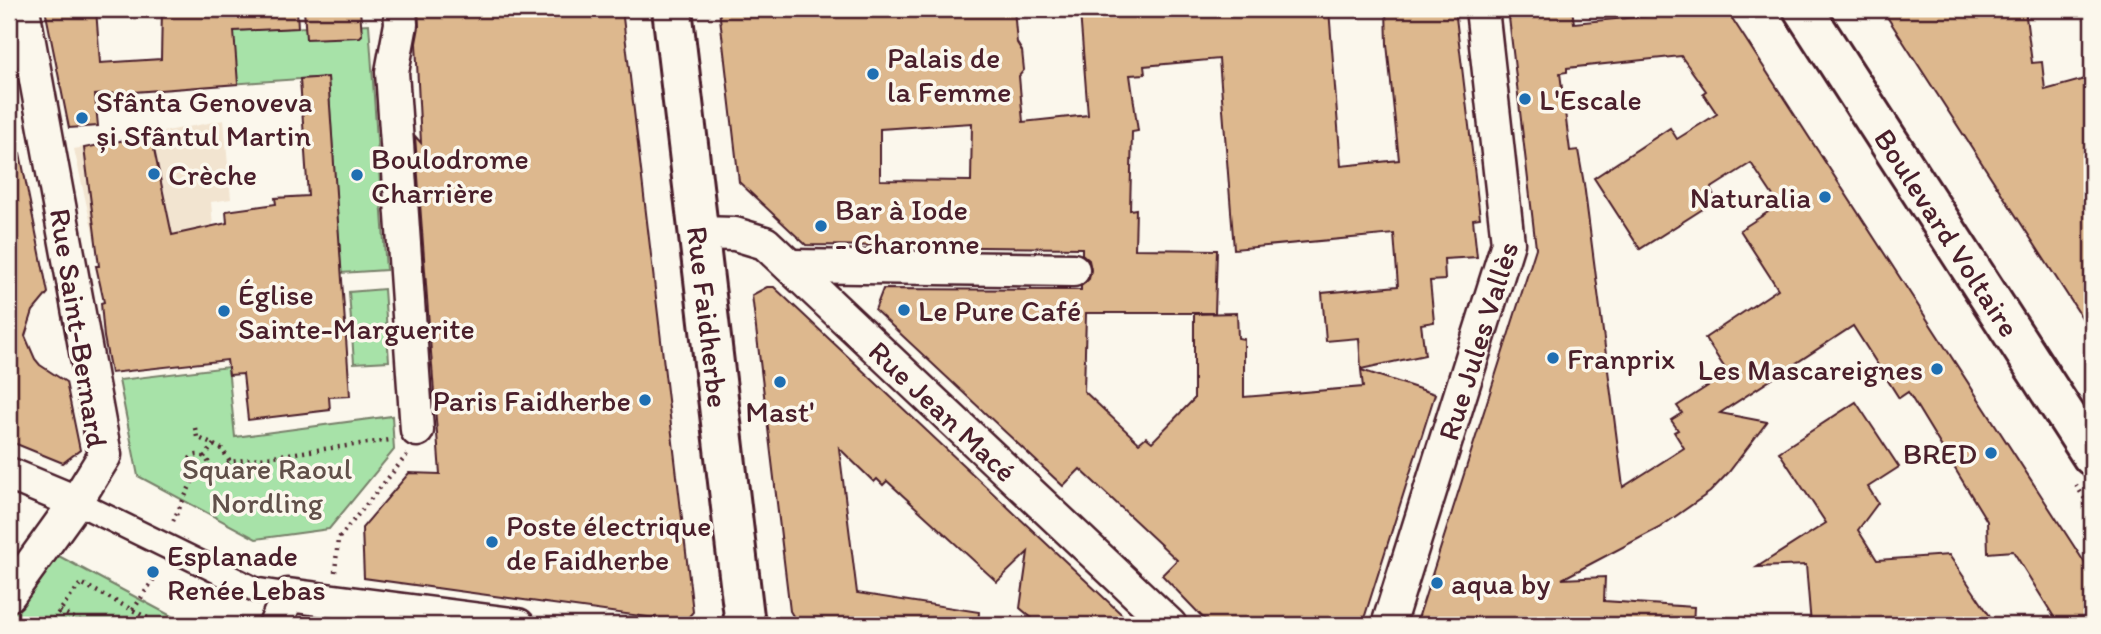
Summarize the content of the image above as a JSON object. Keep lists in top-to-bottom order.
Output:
{
  "streets": {
    "street": [
      "Boulevard Voltaire",
      "Rue Faidherbe",
      "Rue Saint-Bernard",
      "Rue Jules Vallès",
      "Rue Jean Macé"
    ]
  },
  "crossings": [
    ["Rue Faidherbe", "Rue Jean Macé"]
  ],
  "parks": ["Square Raoul Nordling"],
  "places": [
    "Palais de la Femme",
    "L'Escale",
    "Sfânta Genoveva și Sfântul Martin",
    "Crèche",
    "Boulodrome Charrière",
    "Naturalia",
    "Bar à Iode - Charonne",
    "Le Pure Café",
    "Église Sainte-Marguerite",
    "Franprix",
    "Les Mascareignes",
    "Mast'",
    "Paris Faidherbe",
    "BRED",
    "Poste électrique de Faidherbe",
    "Esplanade Renée Lebas",
    "aqua by"
  ]
}
